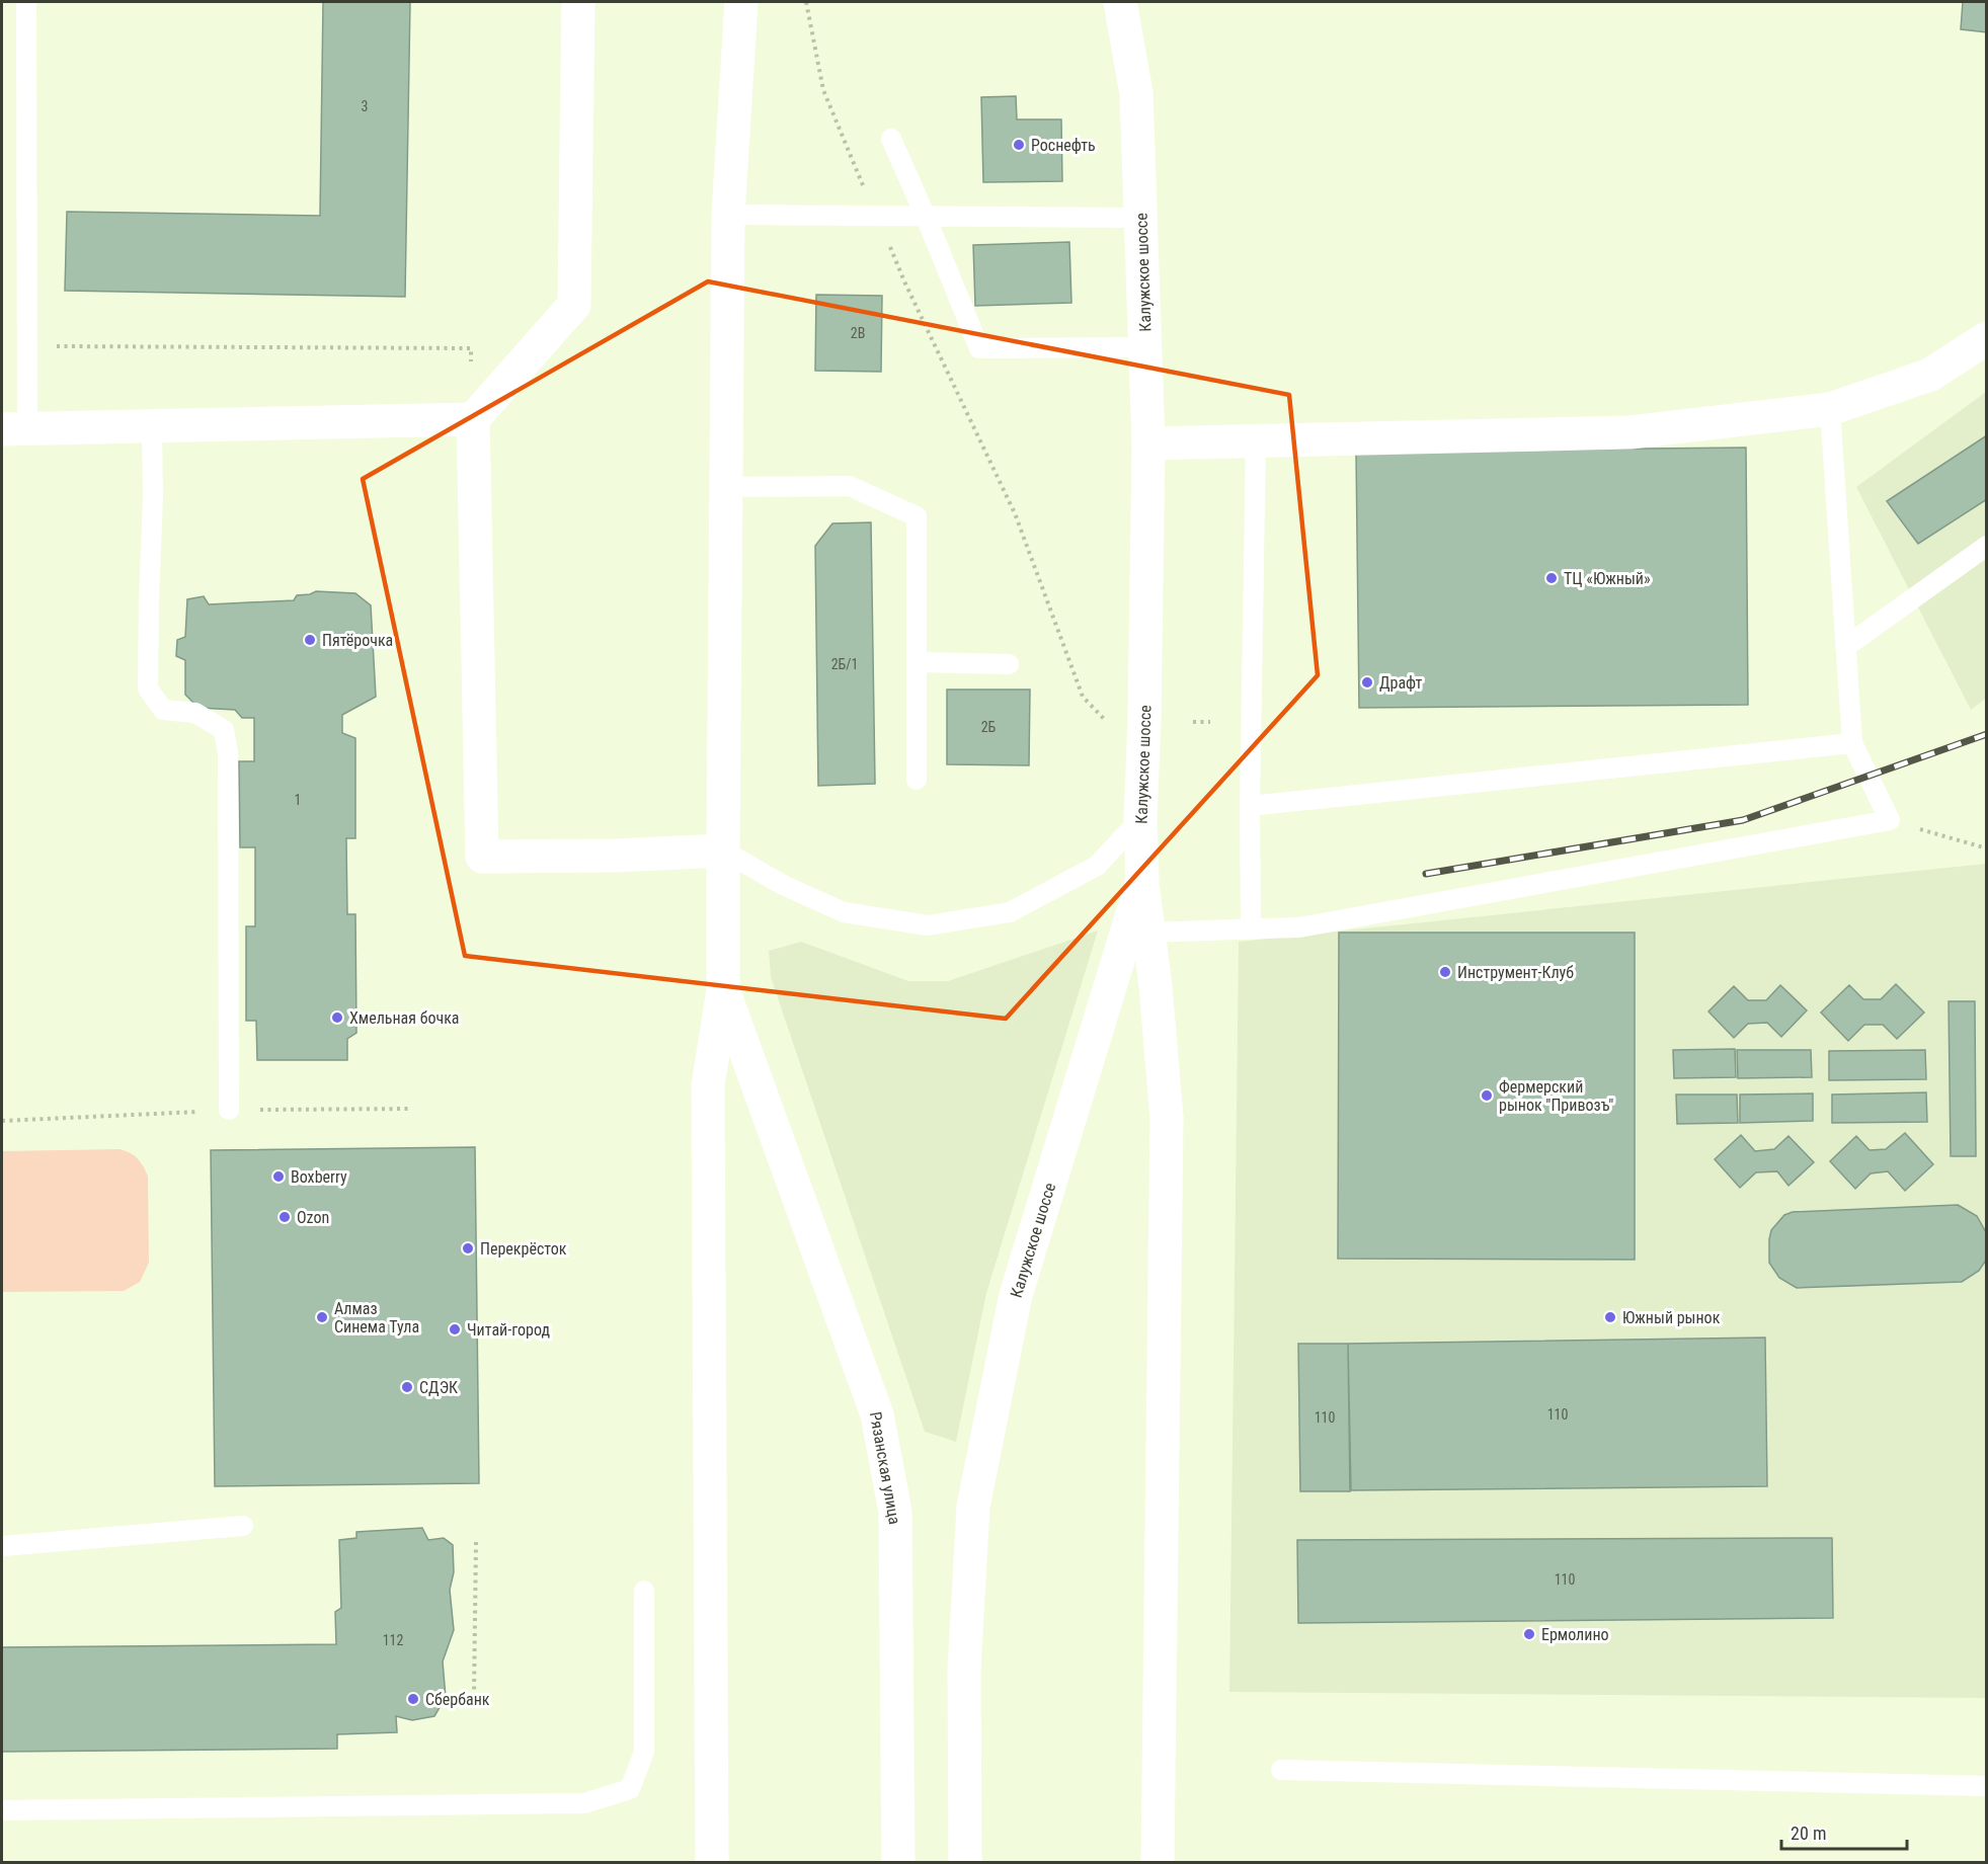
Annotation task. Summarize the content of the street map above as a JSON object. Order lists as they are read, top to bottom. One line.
{"streets":{"main road":["Калужское шоссе","Рязанская улица"]},"places":["Роснефть","ТЦ «Южный»","Пятёрочка","Драфт","Инструмент-Клуб","Хмельная бочка","Фермерский рынок \"Привозъ\"","Boxberry","Ozon","Перекрёсток","Алмаз Синема Тула","Южный рынок","Читай-город","СДЭК","Ермолино","Сбербанк"],"house_numbers":["3","2В","2Б/1","2Б","1","110","110","110","112"],"scale_bar":"20 m"}
